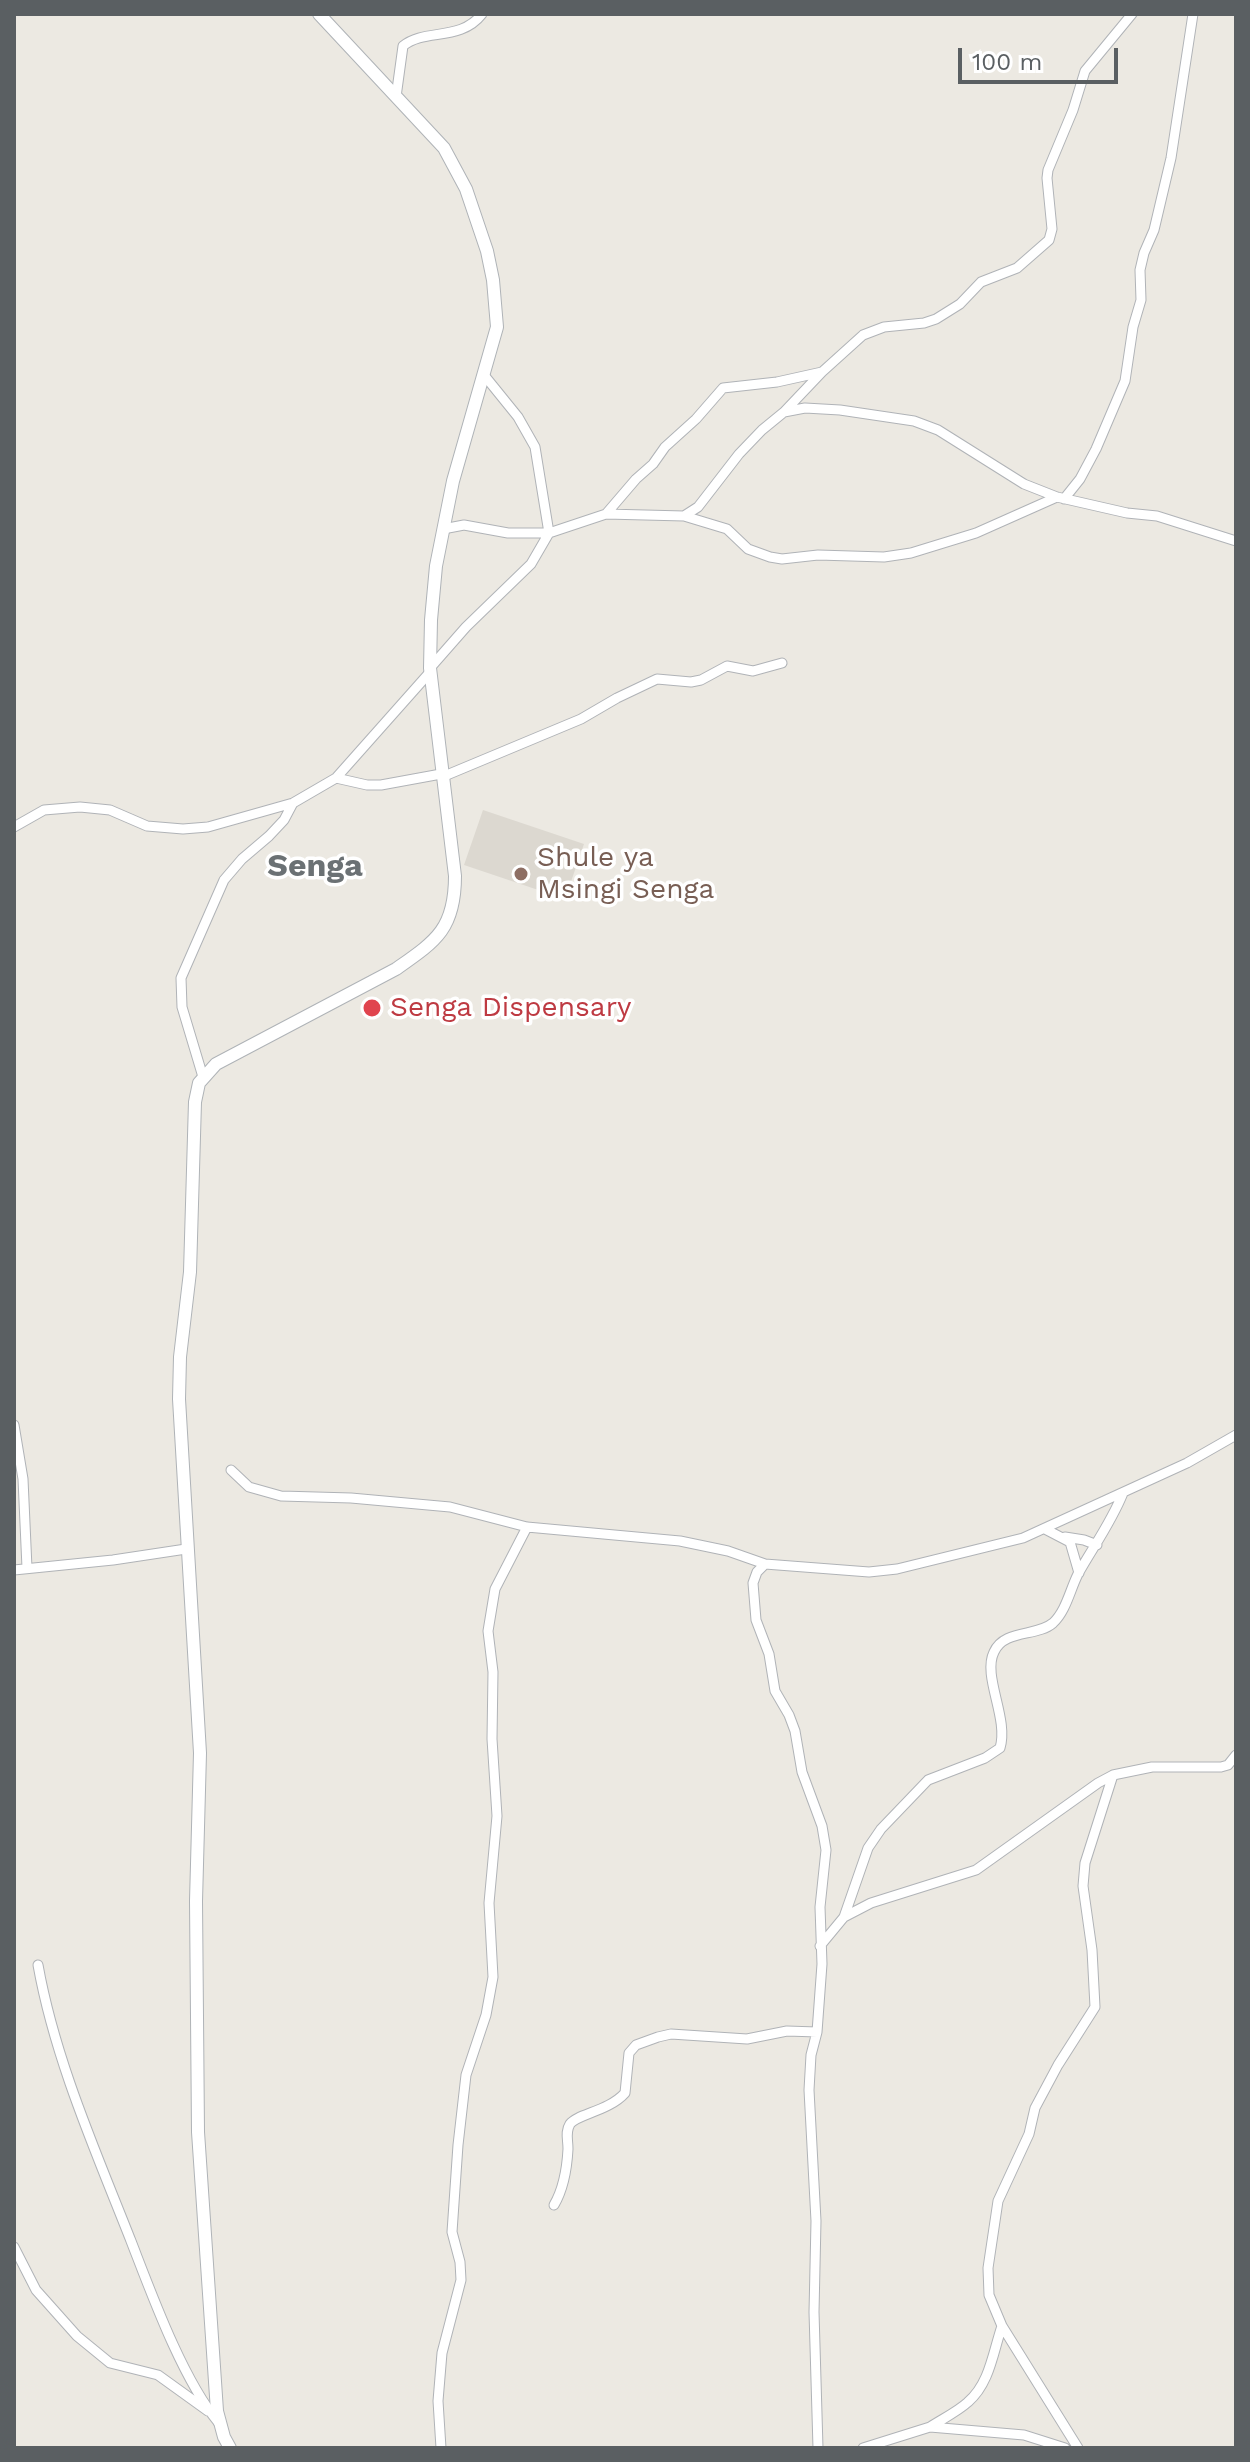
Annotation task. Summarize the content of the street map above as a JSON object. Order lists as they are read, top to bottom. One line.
{"districts":["Senga"],"places":["Shule ya Msingi Senga","Senga Dispensary"],"scale_bar":"100 m"}
